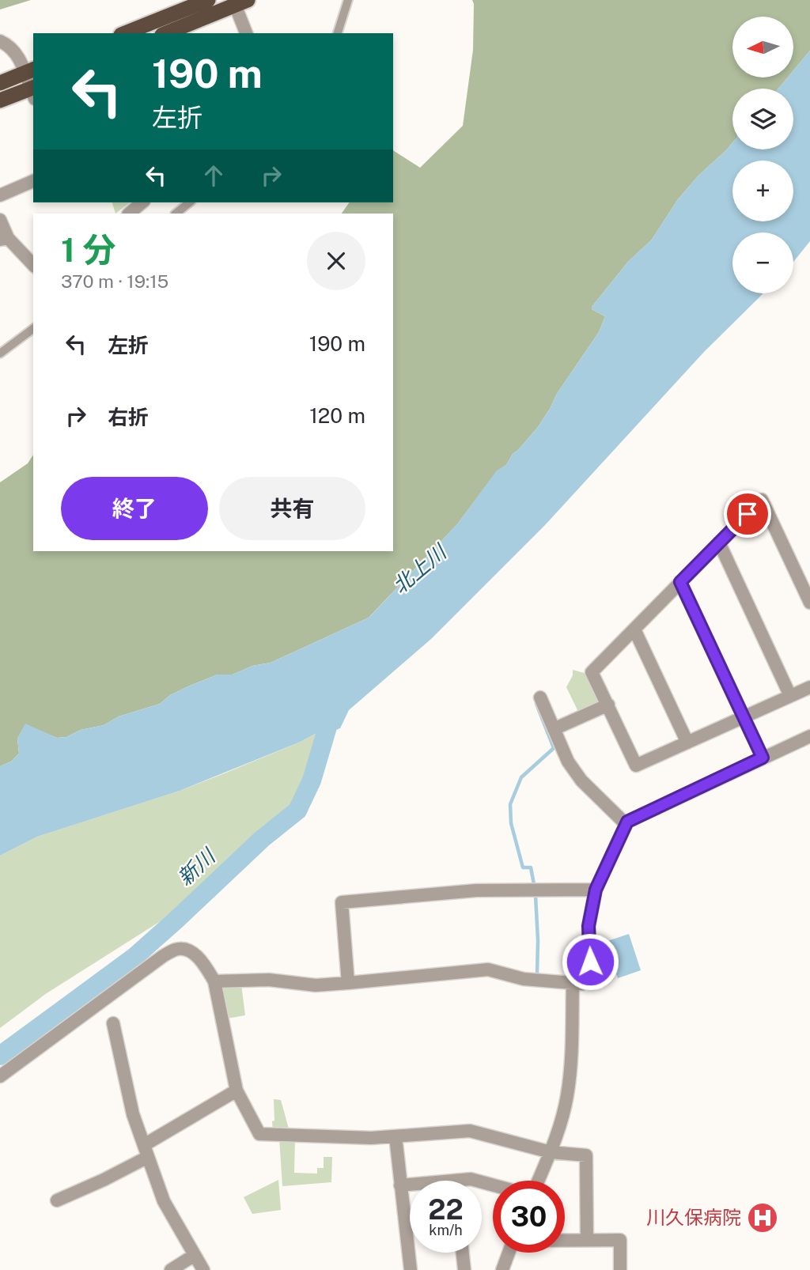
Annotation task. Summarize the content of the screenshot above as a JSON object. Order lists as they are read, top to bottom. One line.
{"water":["北上川","新川"],"places":{"hospital":["川久保病院"]},"north":"left","page":{"map_buttons":["+","−"],"turn":["190 m","左折"],"heading":["1 分","370 m · 19:15"],"list":[{"name":"左折","value":"190 m"},{"name":"右折","value":"120 m"}],"buttons":["終了","共有"],"speed":"22 km/h","limit":"30"}}
